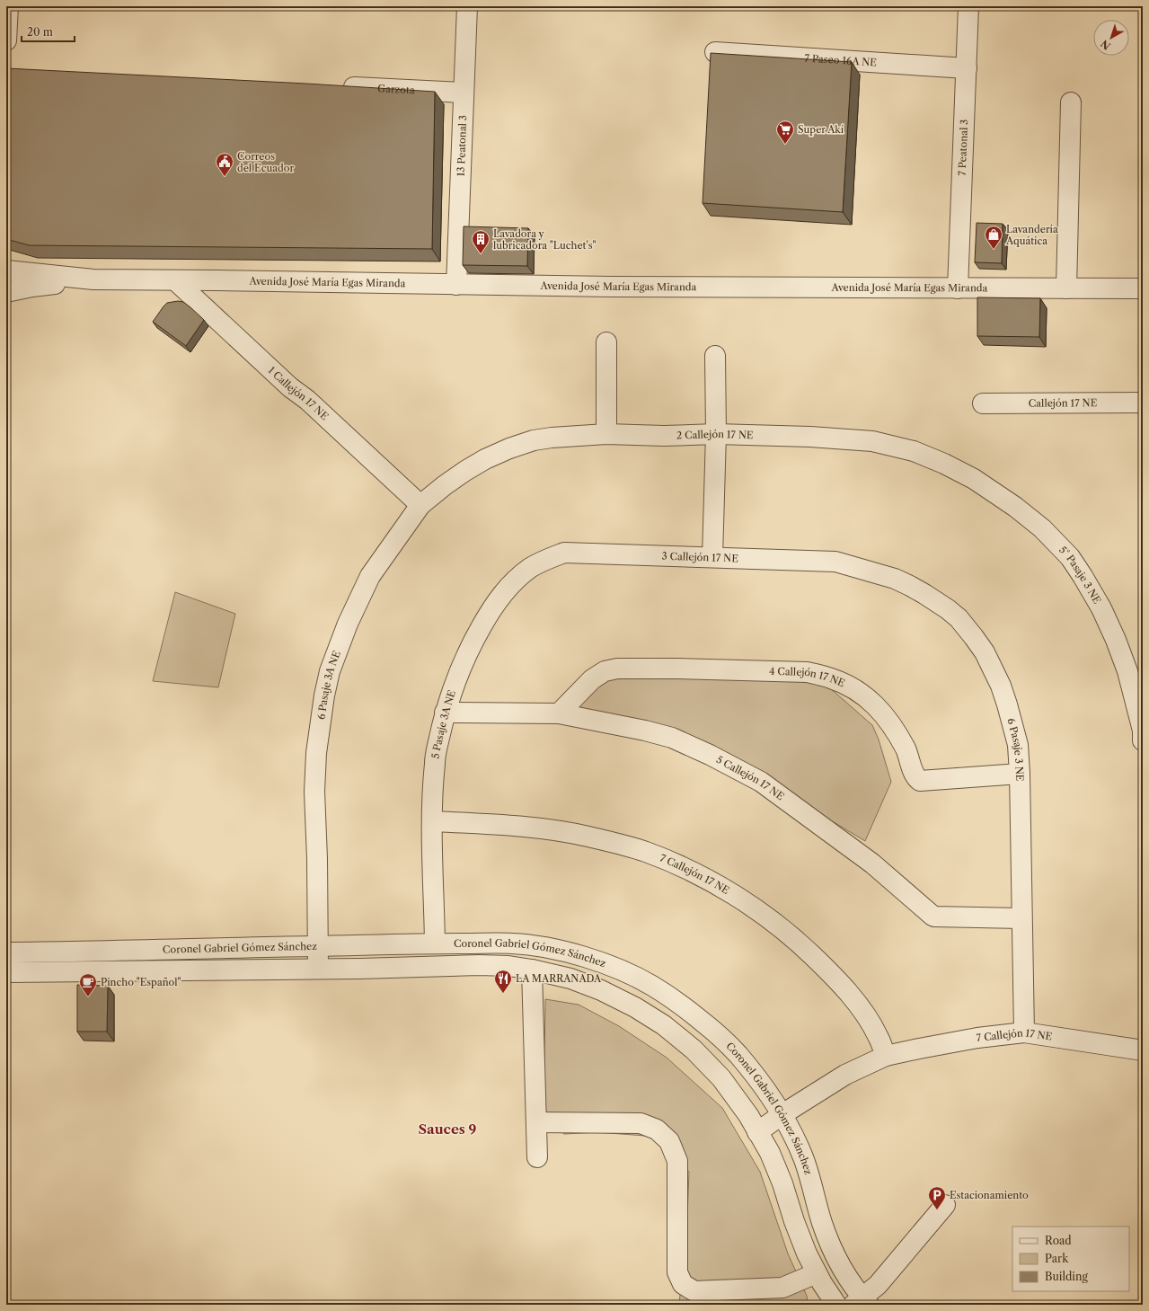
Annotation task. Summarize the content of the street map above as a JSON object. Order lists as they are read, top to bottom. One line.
{"streets":{"street":["7 Paseo 16A NE","Garzota","13 Peatonal 3","7 Peatonal 3","Avenida José María Egas Miranda","1 Callejón 17 NE","Callejón 17 NE","2 Callejón 17 NE","3 Callejón 17 NE","5° Pasaje 3 NE","4 Callejón 17 NE","6 Pasaje 3A NE","5 Pasaje 3A NE","6 Pasaje 3 NE","5 Callejón 17 NE","7 Callejón 17 NE","Coronel Gabriel Gómez Sánchez"]},"crossings":[["7 Paseo 16A NE","7 Peatonal 3"],["Garzota","13 Peatonal 3"],["13 Peatonal 3","Avenida José María Egas Miranda"],["7 Peatonal 3","Avenida José María Egas Miranda"],["Avenida José María Egas Miranda","1 Callejón 17 NE"],["1 Callejón 17 NE","6 Pasaje 3A NE"],["2 Callejón 17 NE","5° Pasaje 3 NE"],["2 Callejón 17 NE","6 Pasaje 3A NE"],["3 Callejón 17 NE","5 Pasaje 3A NE"],["3 Callejón 17 NE","6 Pasaje 3 NE"],["4 Callejón 17 NE","6 Pasaje 3 NE"],["4 Callejón 17 NE","5 Callejón 17 NE"],["6 Pasaje 3A NE","Coronel Gabriel Gómez Sánchez"],["5 Pasaje 3A NE","5 Callejón 17 NE"],["5 Pasaje 3A NE","7 Callejón 17 NE"],["5 Pasaje 3A NE","Coronel Gabriel Gómez Sánchez"],["6 Pasaje 3 NE","5 Callejón 17 NE"],["6 Pasaje 3 NE","7 Callejón 17 NE"],["7 Callejón 17 NE","Coronel Gabriel Gómez Sánchez"]],"districts":["Sauces 9"],"places":{"supermarket":["Super Akí"],"public building":["Correos del Ecuador"],"shop":["Lavandería Aquática"],"building":["Lavadora y lubricadora \"Luchet's\""],"restaurant":["LA MARRANADA"],"cafe":["Pincho \"Español\""],"parking":["Estacionamiento"]},"legend":["Road","Park","Building"],"scale_bar":"20 m","north":"bottom left"}
